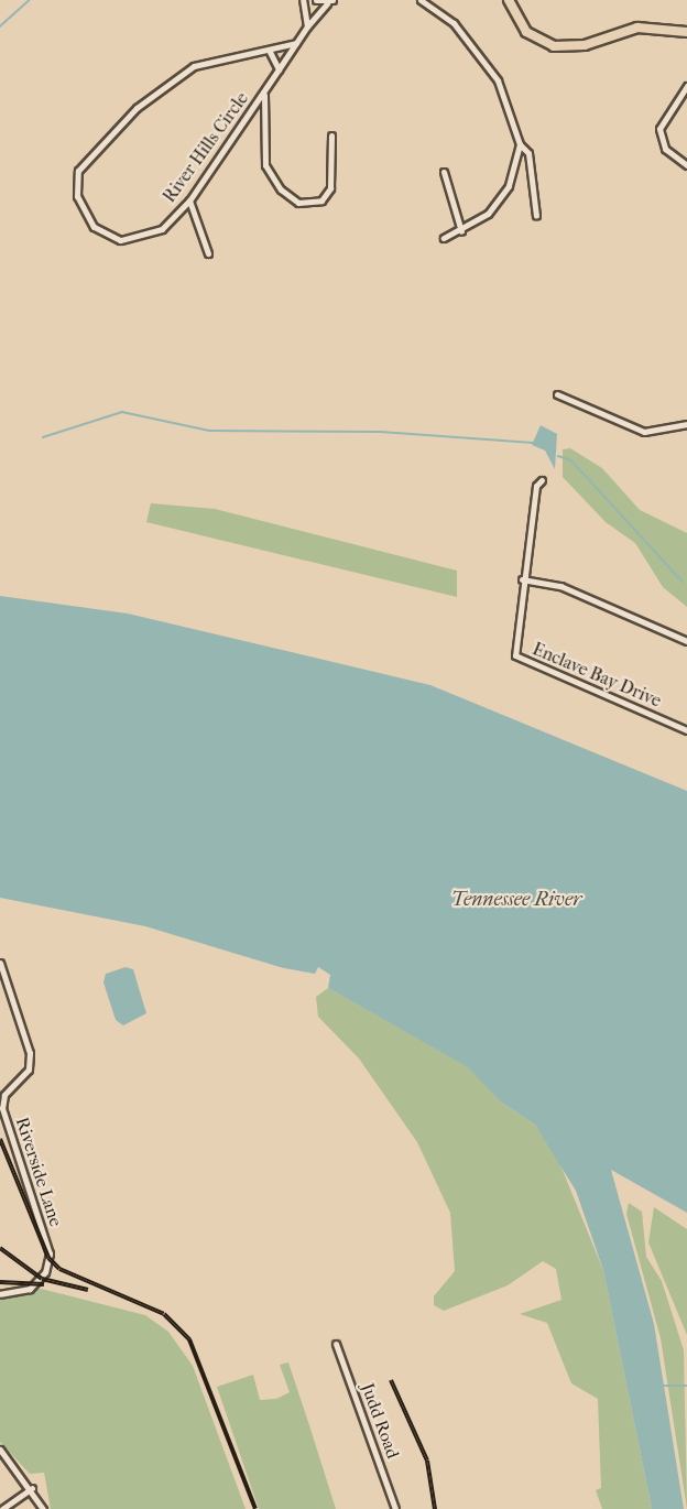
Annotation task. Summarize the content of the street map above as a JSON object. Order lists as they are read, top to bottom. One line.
{"streets":{"street":["River Hills Circle","Enclave Bay Drive","Riverside Lane","Judd Road"]},"water":["Tennessee River"]}
